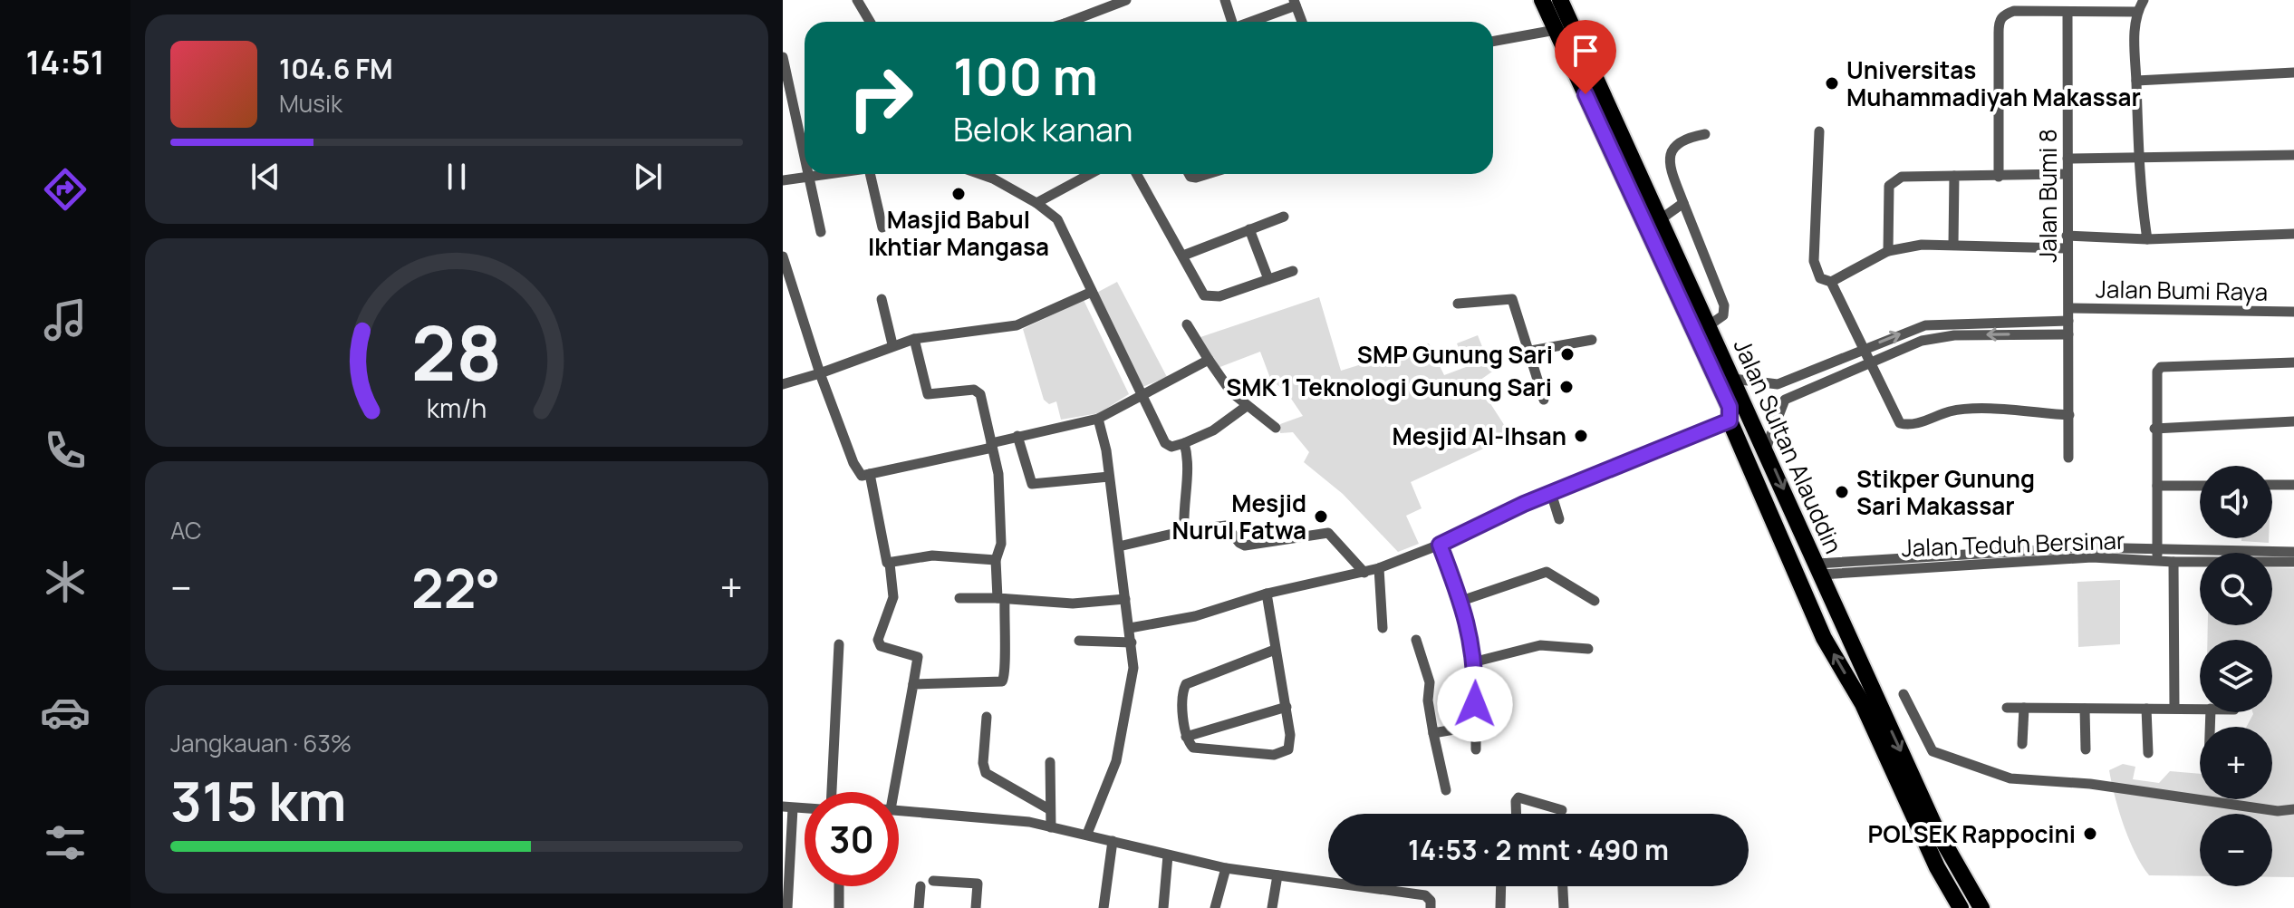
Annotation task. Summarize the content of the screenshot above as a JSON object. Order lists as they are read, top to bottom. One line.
{"streets":{"highway":["Jalan Sultan Alauddin"],"street":["Jalan Bumi 8","Jalan Bumi Raya","Jalan Teduh Bersinar"]},"crossings":[["Jalan Bumi 8","Jalan Bumi Raya"],["Jalan Bumi Raya","Jalan Sultan Alauddin"],["Jalan Sultan Alauddin","Jalan Teduh Bersinar"]],"places":["Universitas Muhammadiyah Makassar","Masjid Babul Ikhtiar Mangasa","SMP Gunung Sari","SMK 1 Teknologi Gunung Sari","Mesjid Al-Ihsan","Stikper Gunung Sari Makassar","Mesjid Nurul Fatwa","POLSEK Rappocini"],"page":{"tabs":"14:51","turn":["100 m","Belok kanan"],"song":["104.6 FM","Musik"],"tile":["AC",["Jangkauan · 63%","315 km"]],"map_buttons":["+","−"],"heat":["−","22°","+"],"limit":"30","trip":"14:53 · 2 mnt · 490 m","gauge":["28","km/h"]}}
